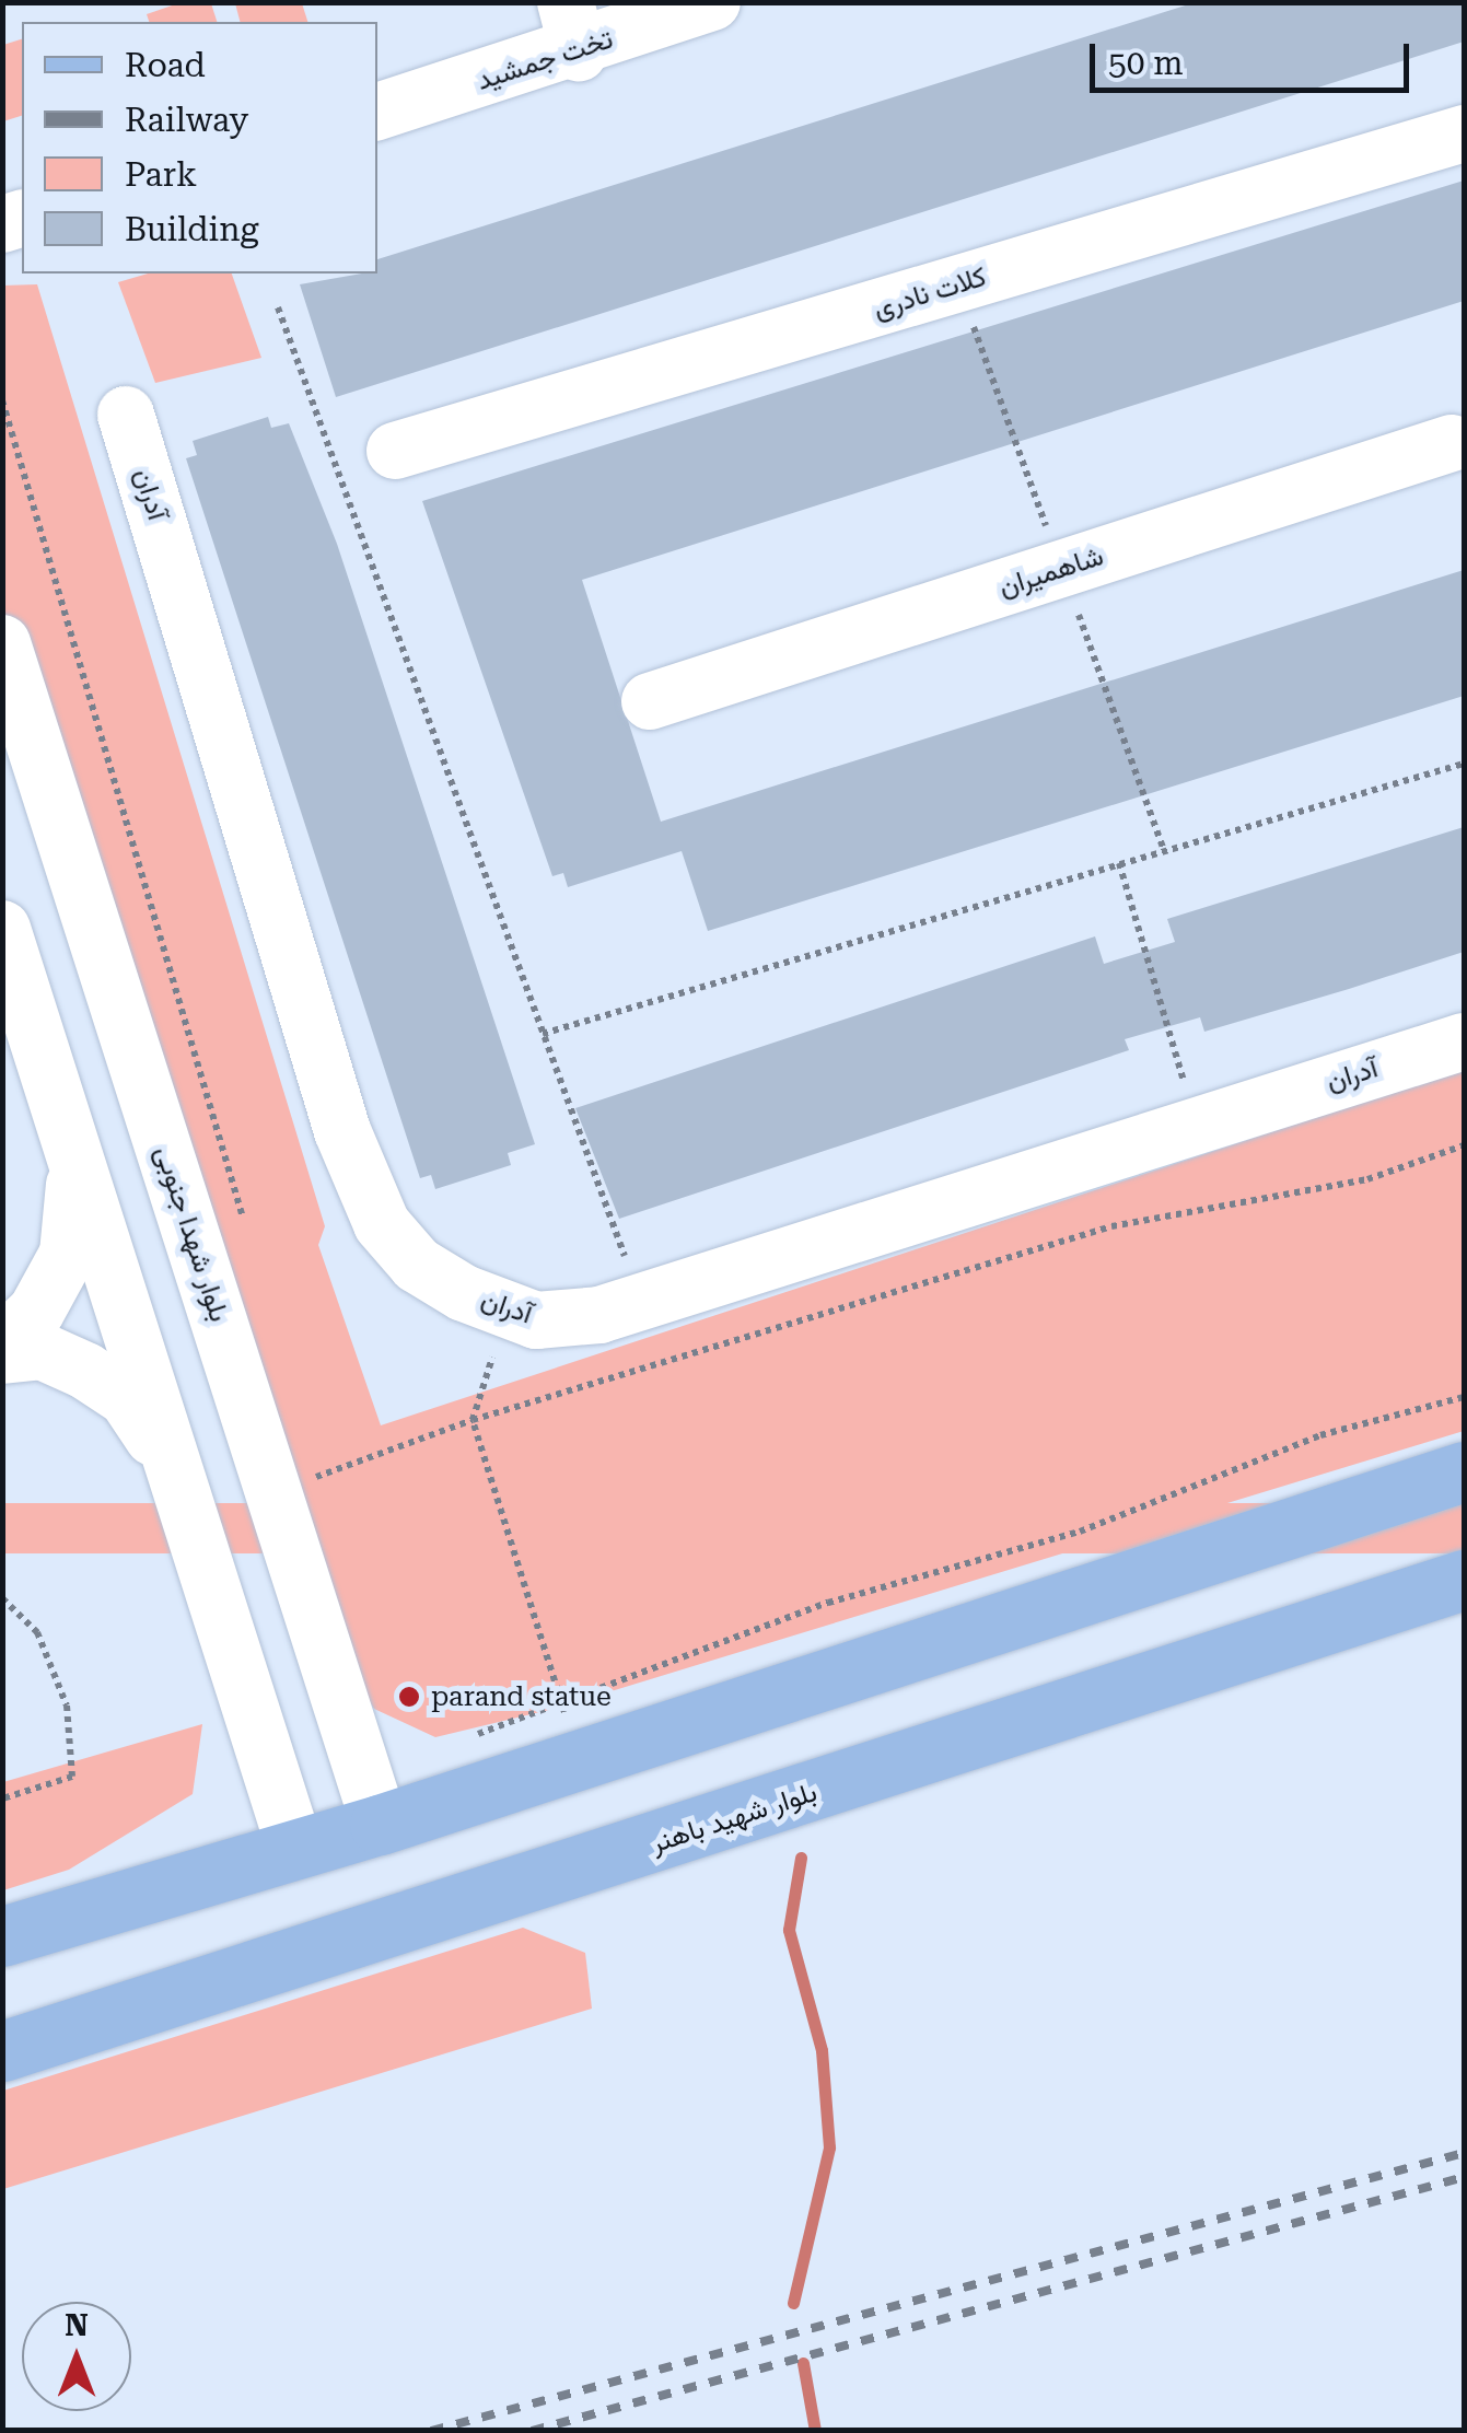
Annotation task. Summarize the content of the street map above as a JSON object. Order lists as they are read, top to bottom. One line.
{"streets":{"main road":["بلوار شهید باهنر"],"street":["تخت جمشید","کلات نادری","آدران","شاهمیران","بلوار شهدا جنوبی"]},"places":["parand statue"],"legend":["Road","Railway","Park","Building"],"scale_bar":"50 m","north":"top"}
